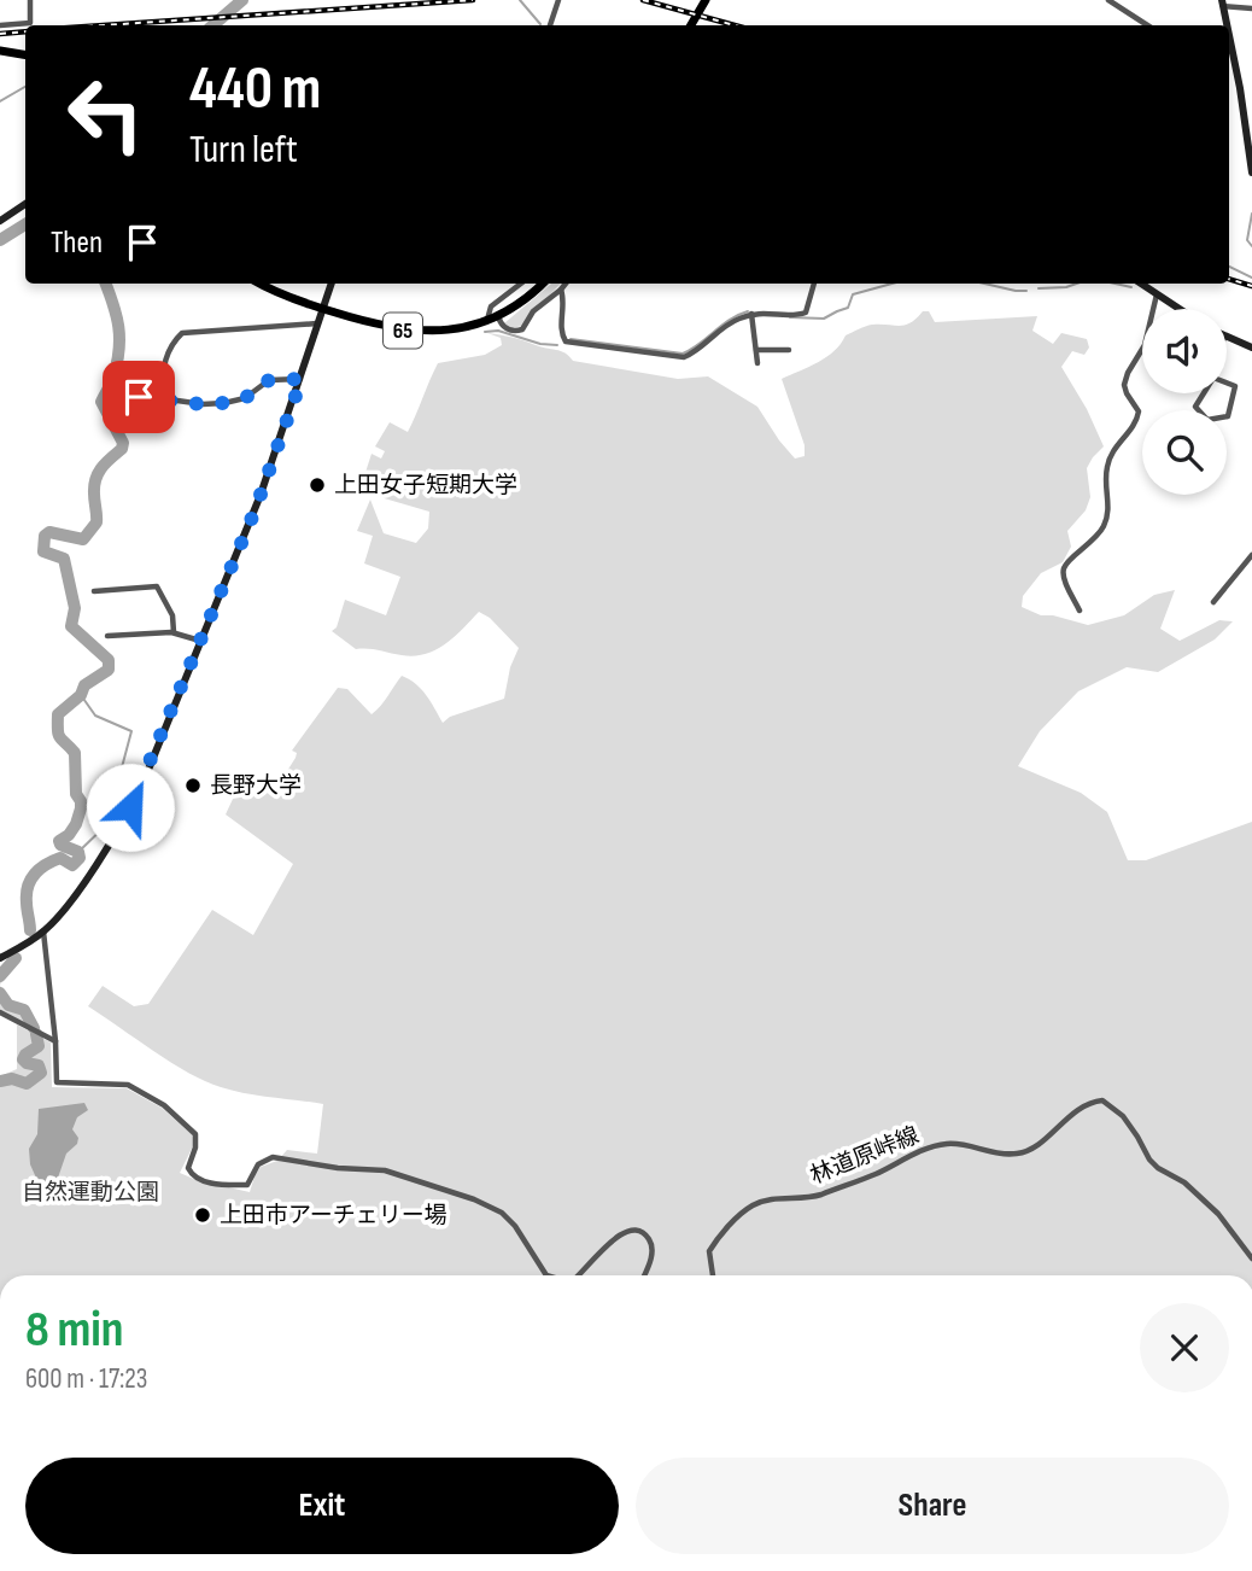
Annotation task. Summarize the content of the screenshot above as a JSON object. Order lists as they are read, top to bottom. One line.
{"streets":{"main road":["65"],"street":["林道原峠線"]},"parks":["自然運動公園"],"places":["上田女子短期大学","長野大学","上田市アーチェリー場"],"page":{"turn":["440 m","Turn left"],"then":"Then","heading":["8 min","600 m · 17:23"],"buttons":["Exit","Share"]}}
